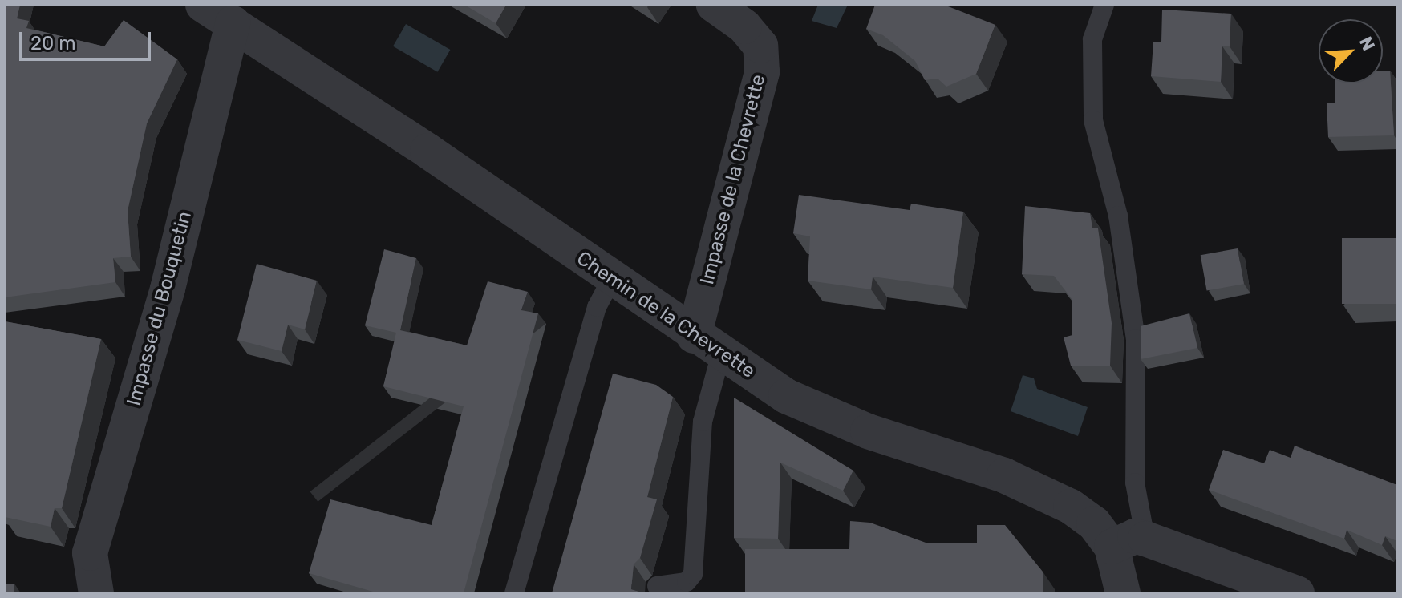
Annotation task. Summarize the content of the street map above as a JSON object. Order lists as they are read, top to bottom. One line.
{"streets":{"street":["Impasse de la Chevrette","Impasse du Bouquetin","Chemin de la Chevrette"]},"crossings":[["Impasse de la Chevrette","Chemin de la Chevrette"],["Impasse du Bouquetin","Chemin de la Chevrette"]],"scale_bar":"20 m","north":"top right"}
